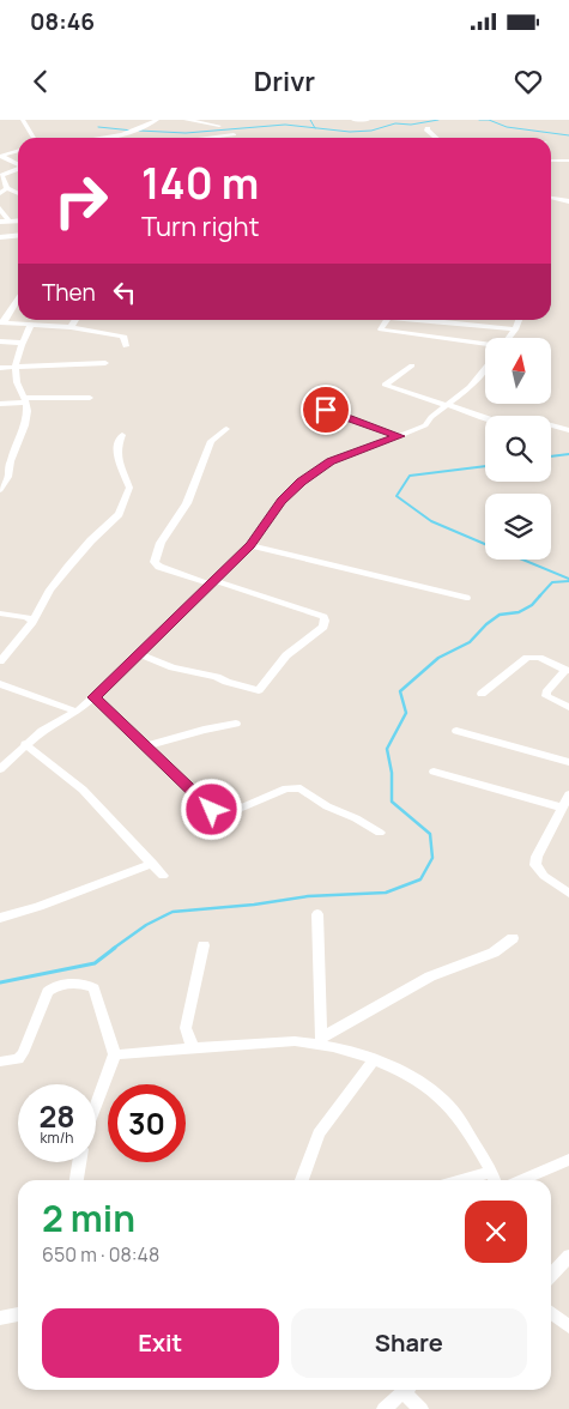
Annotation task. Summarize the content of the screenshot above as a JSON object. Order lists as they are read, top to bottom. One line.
{"north":"top","page":{"status":"08:46","header":"Drivr","turn":["140 m","Turn right"],"then":"Then","speed":"28 km/h","limit":"30","heading":["2 min","650 m · 08:48"],"buttons":["Exit","Share"]}}
